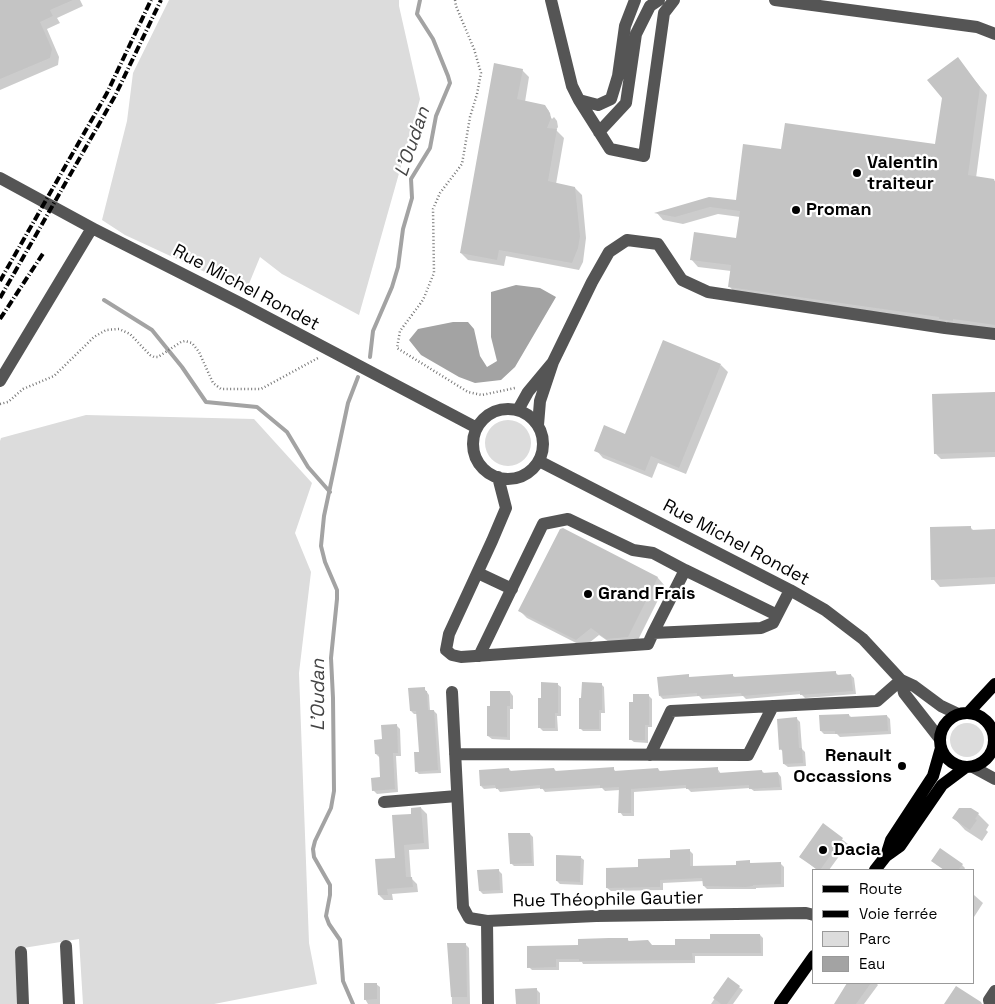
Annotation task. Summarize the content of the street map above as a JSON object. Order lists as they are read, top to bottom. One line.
{"streets":{"street":["Rue Michel Rondet","Rue Théophile Gautier"]},"water":["L'Oudan"],"places":["Valentin traiteur","Proman","Grand Frais","Renault Occassions","Dacia"],"legend":["Route","Voie ferrée","Parc","Eau"]}
